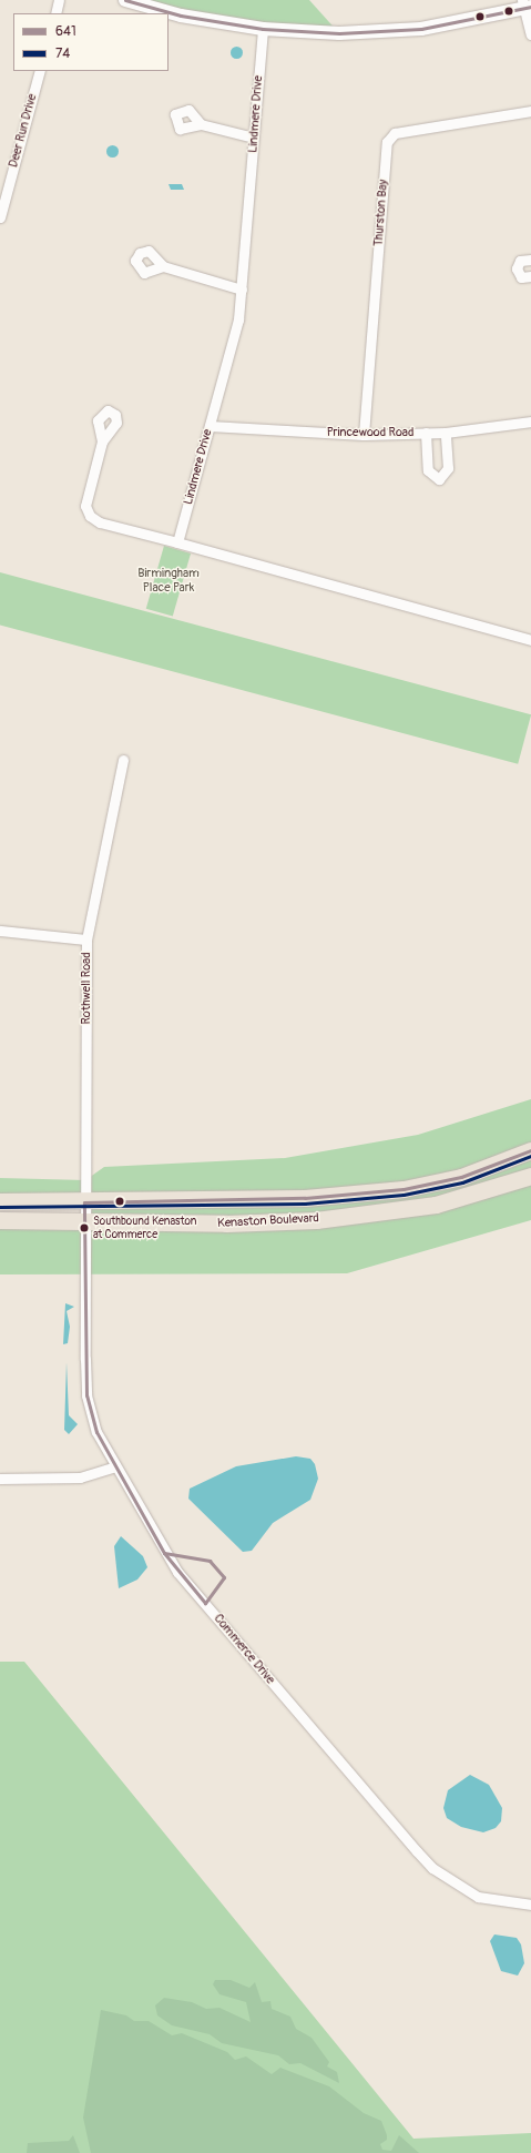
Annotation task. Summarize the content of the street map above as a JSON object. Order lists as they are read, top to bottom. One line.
{"streets":{"main road":["Kenaston Boulevard"],"street":["Lindmere Drive","Deer Run Drive","Thurston Bay","Princewood Road","Rothwell Road","Commerce Drive"]},"crossings":[["Lindmere Drive","Princewood Road"],["Thurston Bay","Princewood Road"],["Rothwell Road","Kenaston Boulevard"],["Rothwell Road","Commerce Drive"],["Kenaston Boulevard","Commerce Drive"]],"parks":["Birmingham Place Park"],"places":["Southbound Kenaston at Commerce"],"lines":["transit line 641","transit line 74"],"legend":["641","74"]}
